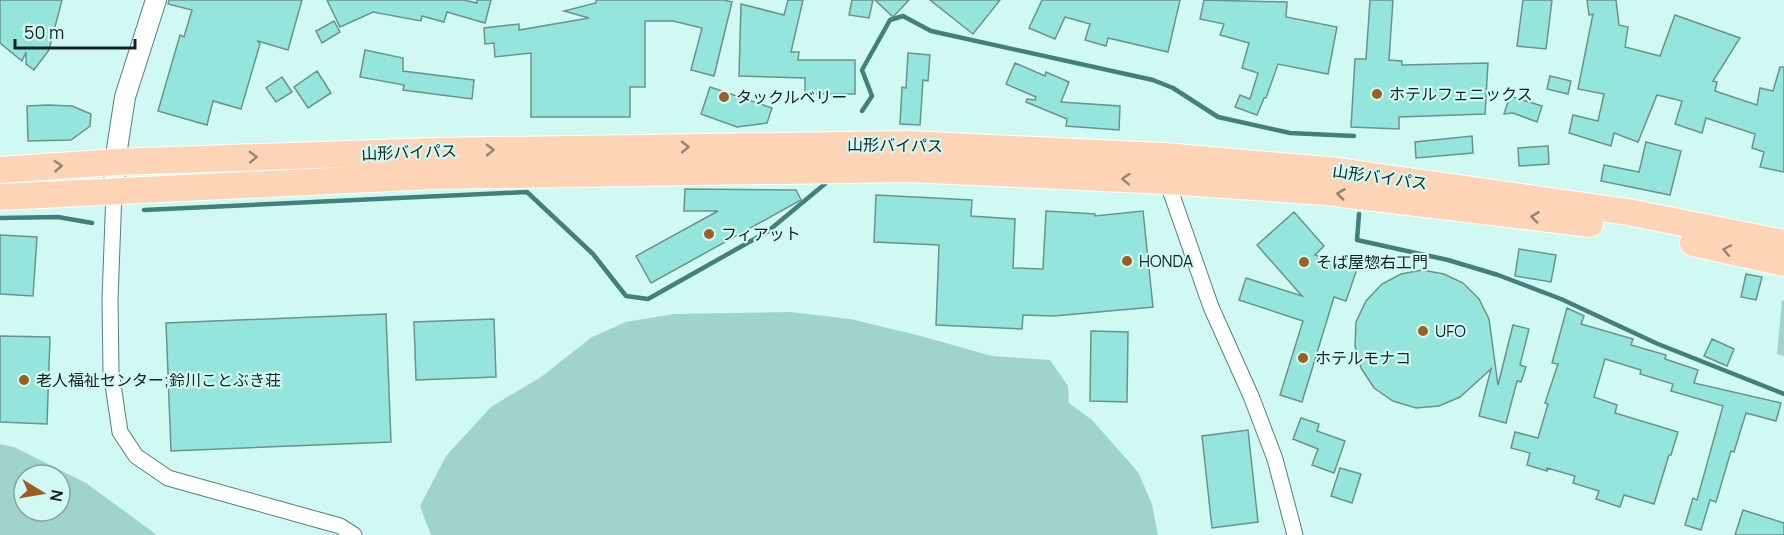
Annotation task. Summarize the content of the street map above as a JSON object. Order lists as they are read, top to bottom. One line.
{"streets":{"highway":["山形バイパス"]},"places":["ホテルフェニックス","タックルベリー","フィアット","HONDA","そば屋惣右工門","UFO","ホテルモナコ","老人福祉センター;鈴川ことぶき荘"],"scale_bar":"50 m","north":"right"}
